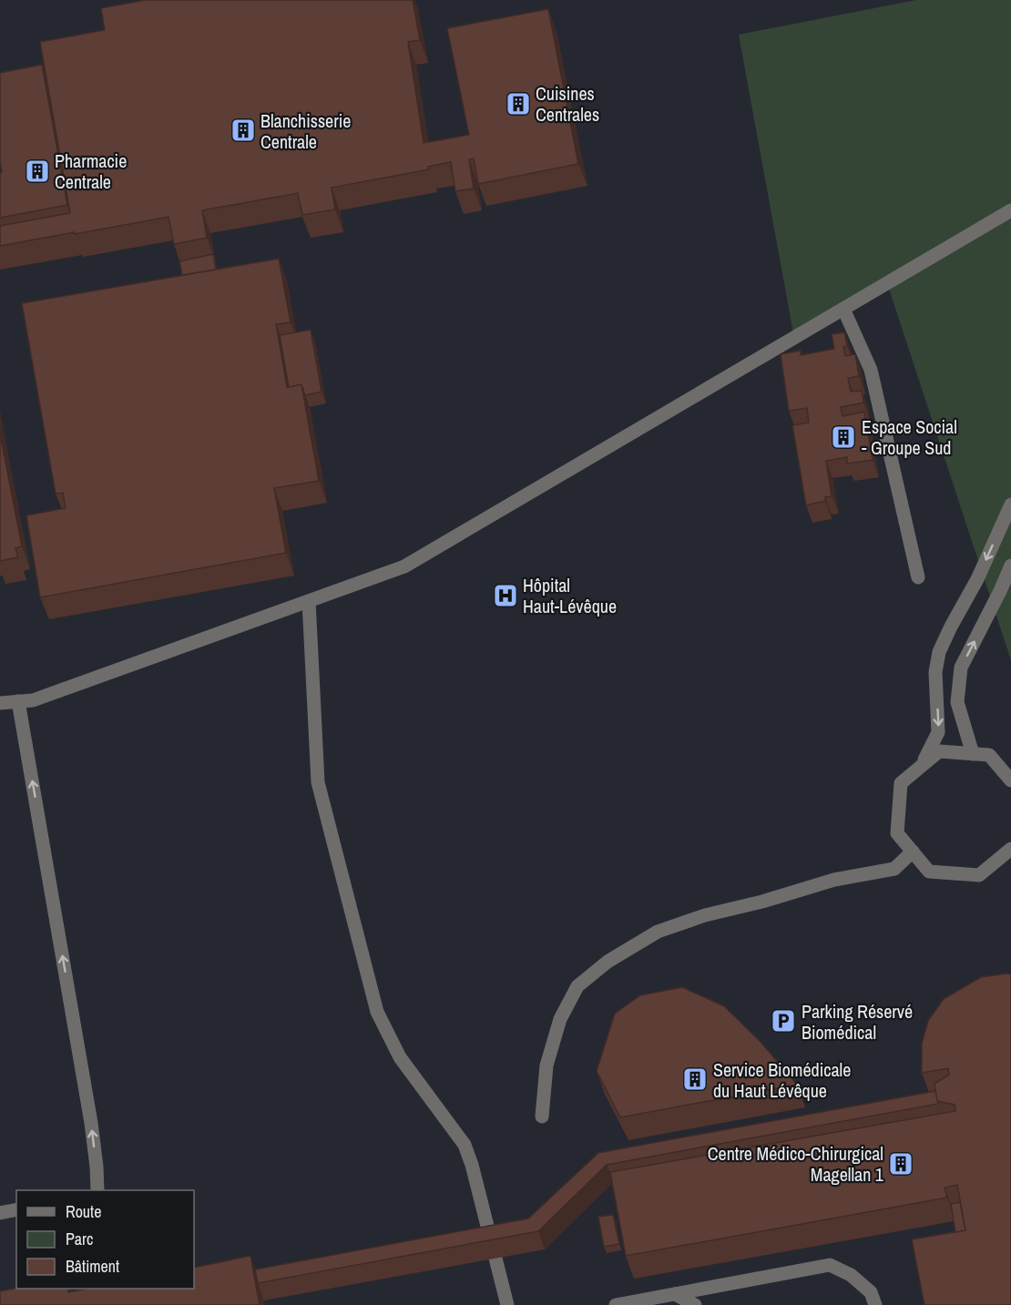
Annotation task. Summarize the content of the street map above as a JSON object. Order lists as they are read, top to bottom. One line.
{"places":{"building":["Cuisines Centrales","Blanchisserie Centrale","Pharmacie Centrale","Espace Social - Groupe Sud","Service Biomédicale du Haut Lévêque","Centre Médico-Chirurgical Magellan 1"],"hospital":["Hôpital Haut-Lévêque"],"parking":["Parking Réservé Biomédical"]},"legend":["Route","Parc","Bâtiment"]}
